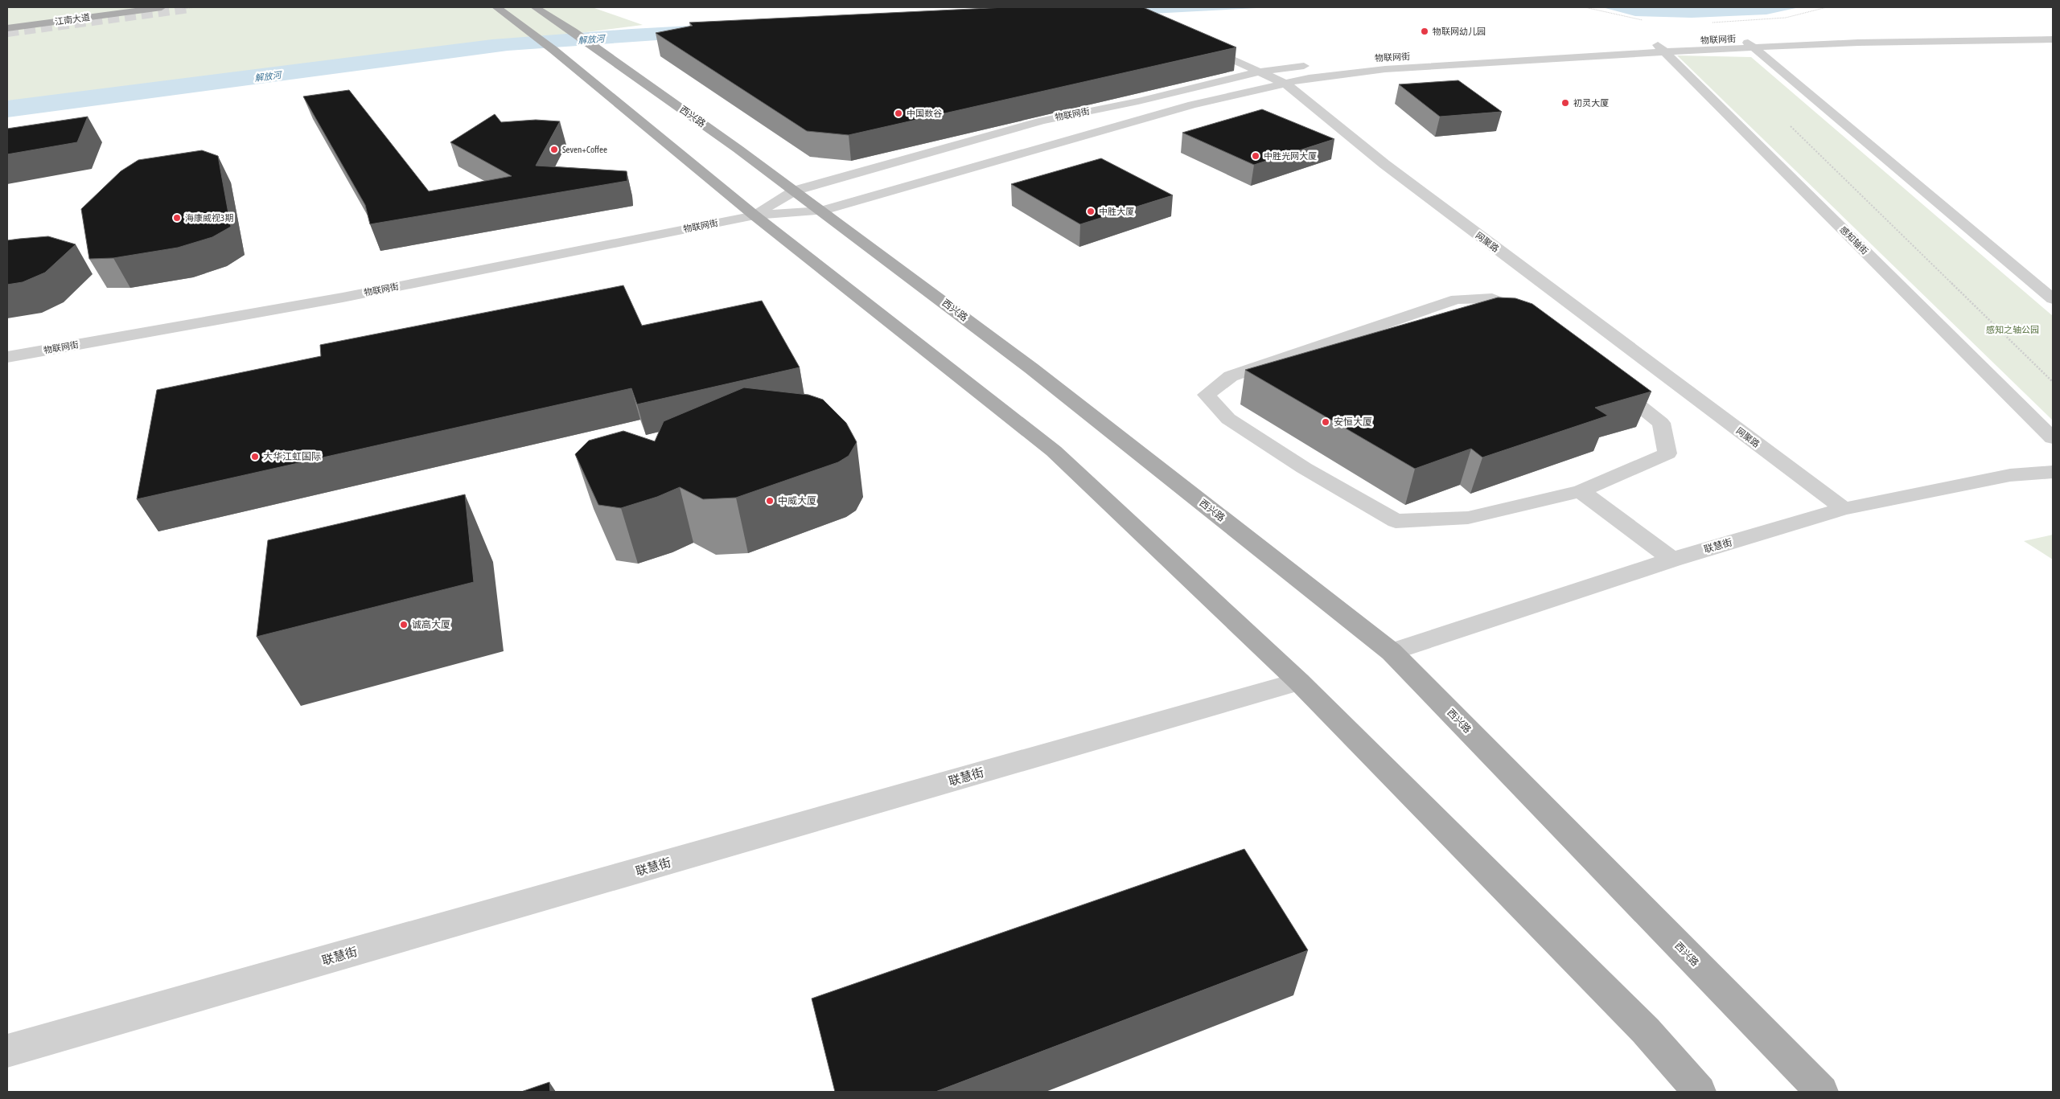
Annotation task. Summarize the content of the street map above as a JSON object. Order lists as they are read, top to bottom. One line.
{"streets":{"main road":["江南大道","西兴路"],"street":["物联网街","感知轴街","网聚路","联慧街"]},"crossings":[["物联网街","西兴路"],["物联网街","感知轴街"],["物联网街","网聚路"],["西兴路","联慧街"],["网聚路","联慧街"]],"water":["解放河"],"parks":["感知之轴公园"],"places":["物联网幼儿园","初灵大厦","中国数谷","Seven+Coffee","中胜光网大厦","中胜大厦","海康威视3期","安恒大厦","大华江虹国际","中威大厦","诚高大厦"]}
